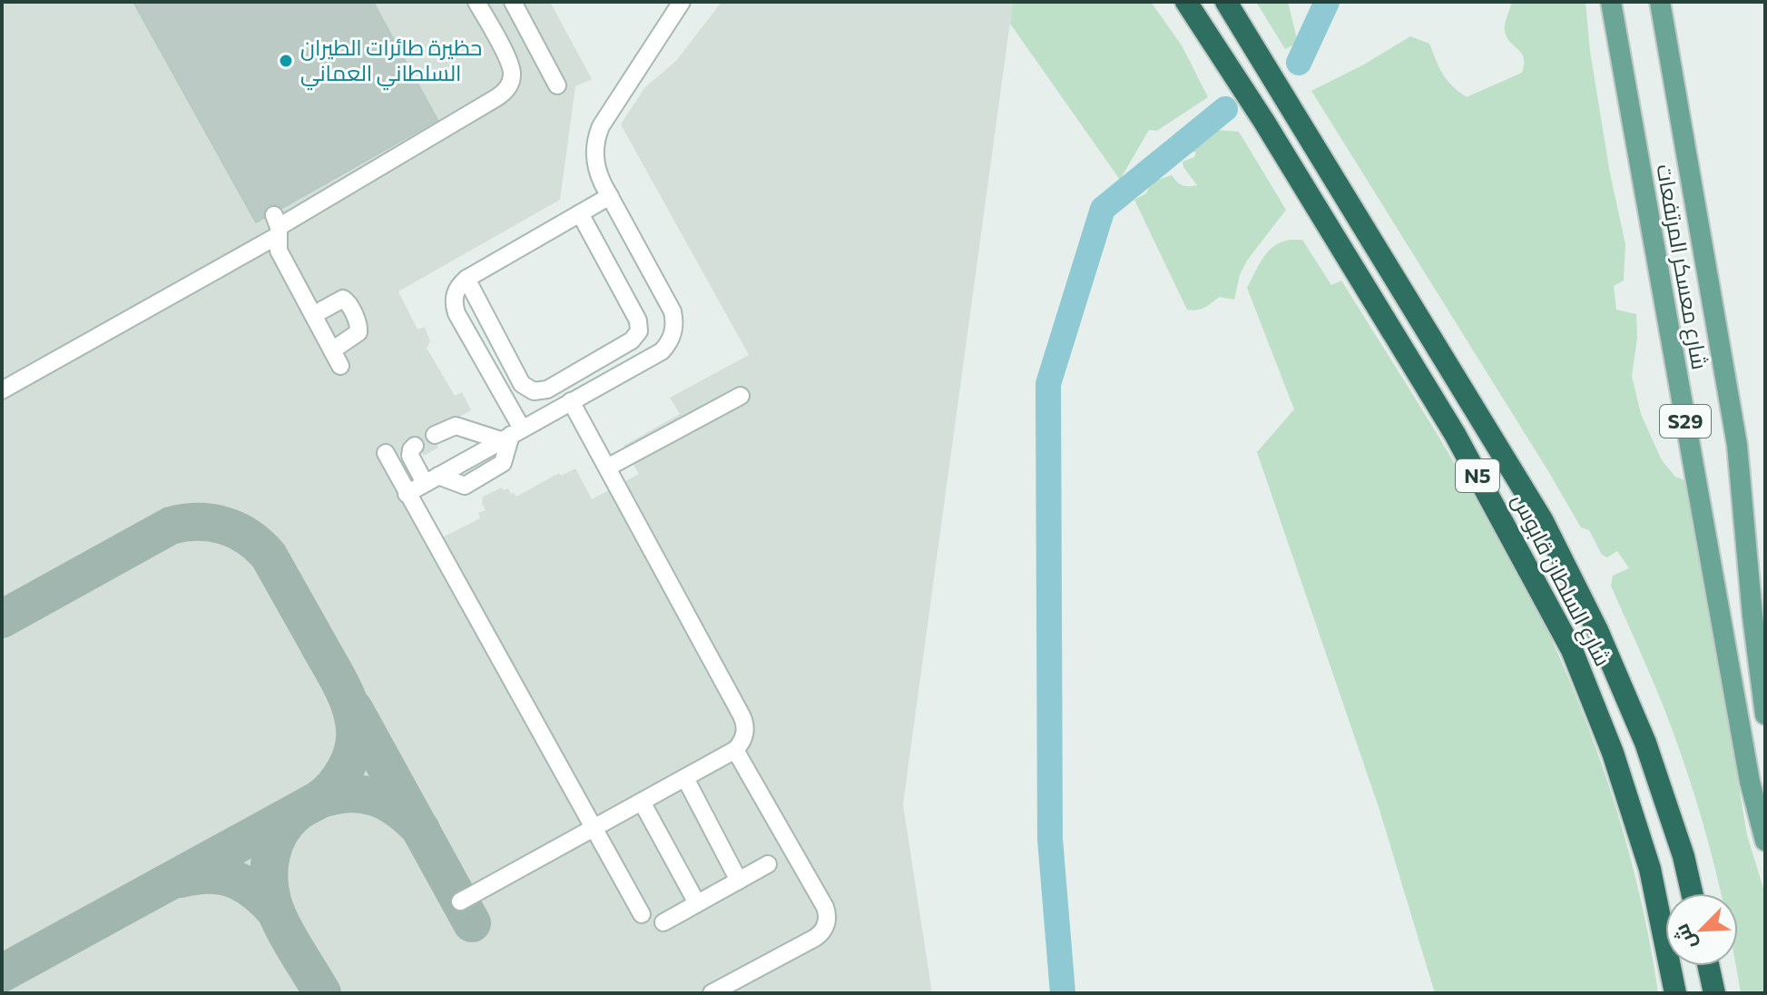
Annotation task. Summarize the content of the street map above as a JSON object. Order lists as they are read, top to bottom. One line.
{"streets":{"highway":["N5","شارع السلطان قابوس"],"main road":["شارع معسكر المرتفعات","S29"]},"places":["حظيرة طائرات الطيران السلطاني العماني"],"north":"bottom left"}
